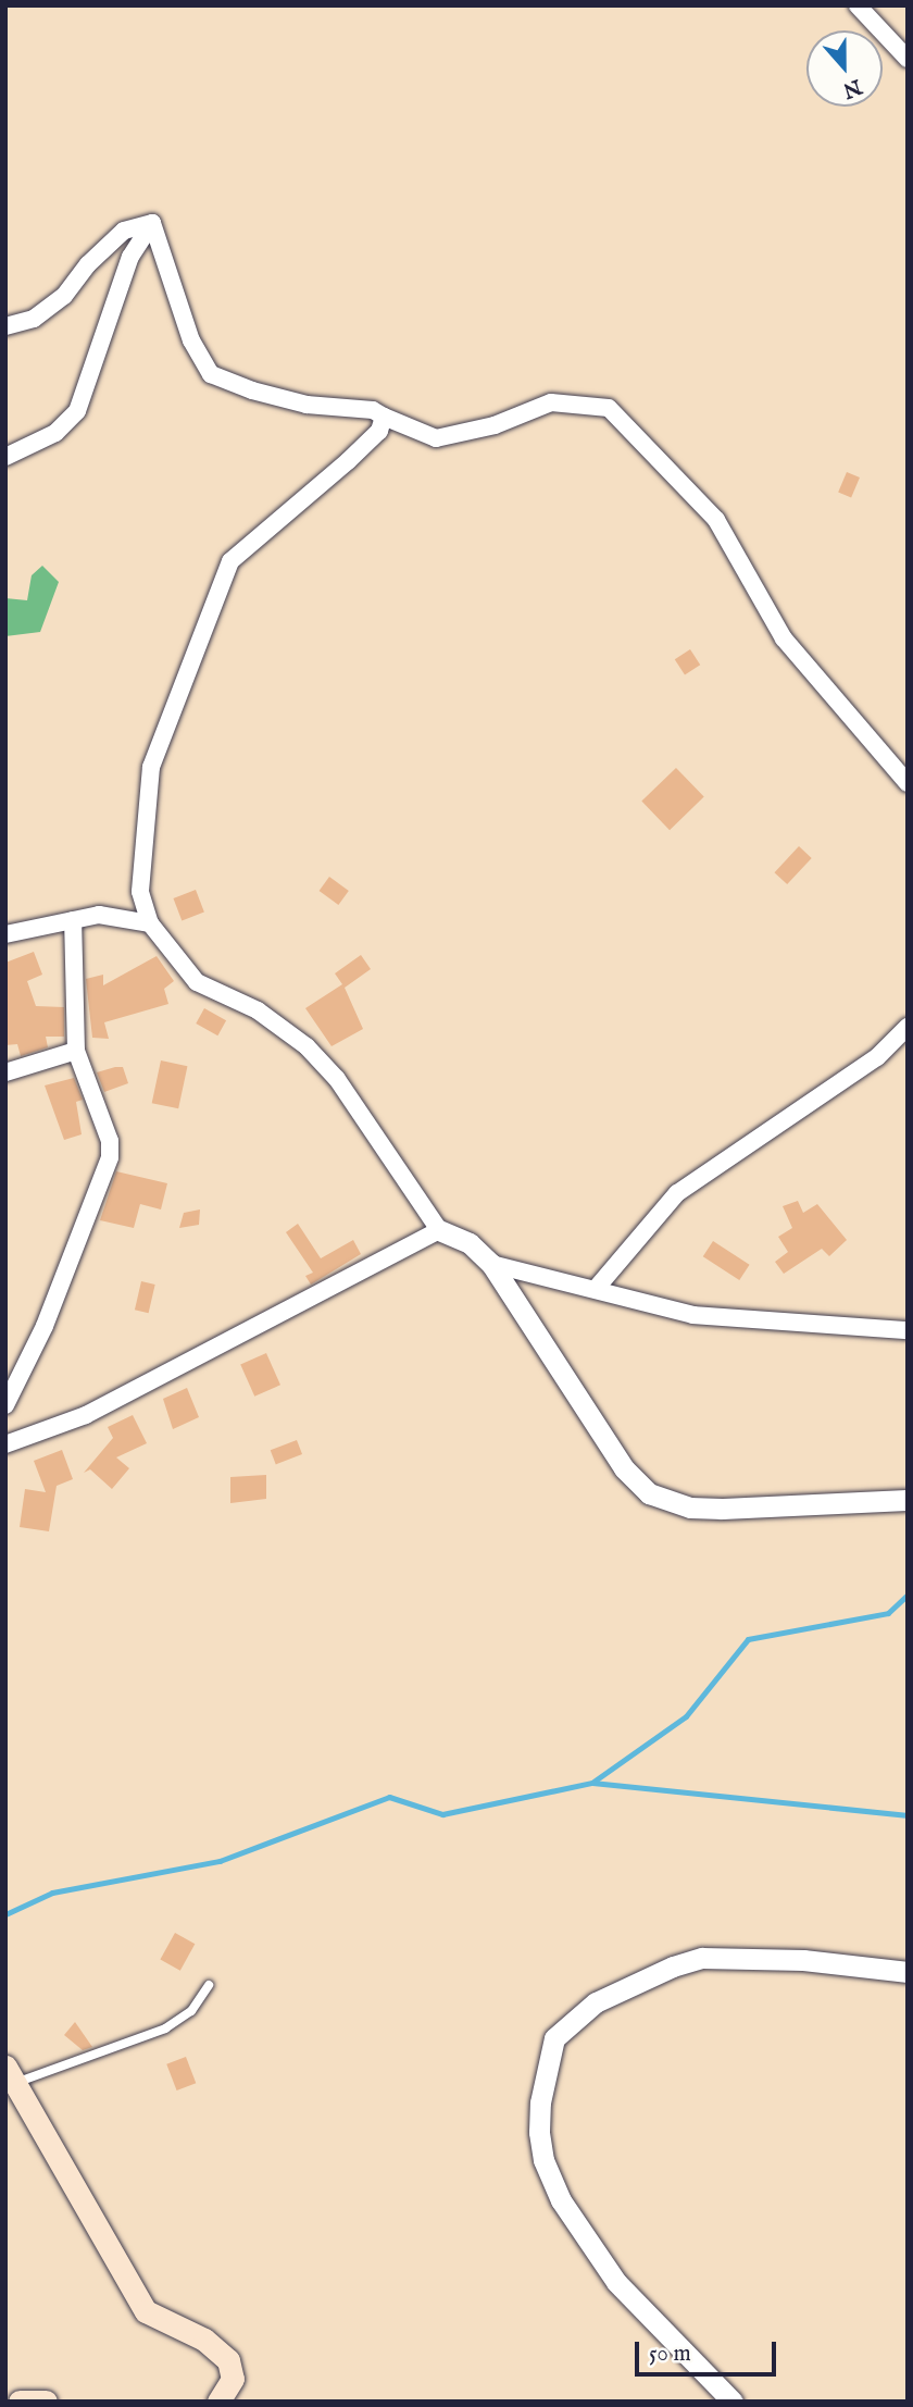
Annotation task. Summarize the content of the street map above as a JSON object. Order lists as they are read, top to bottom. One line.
{"scale_bar":"50 m","north":"bottom"}
